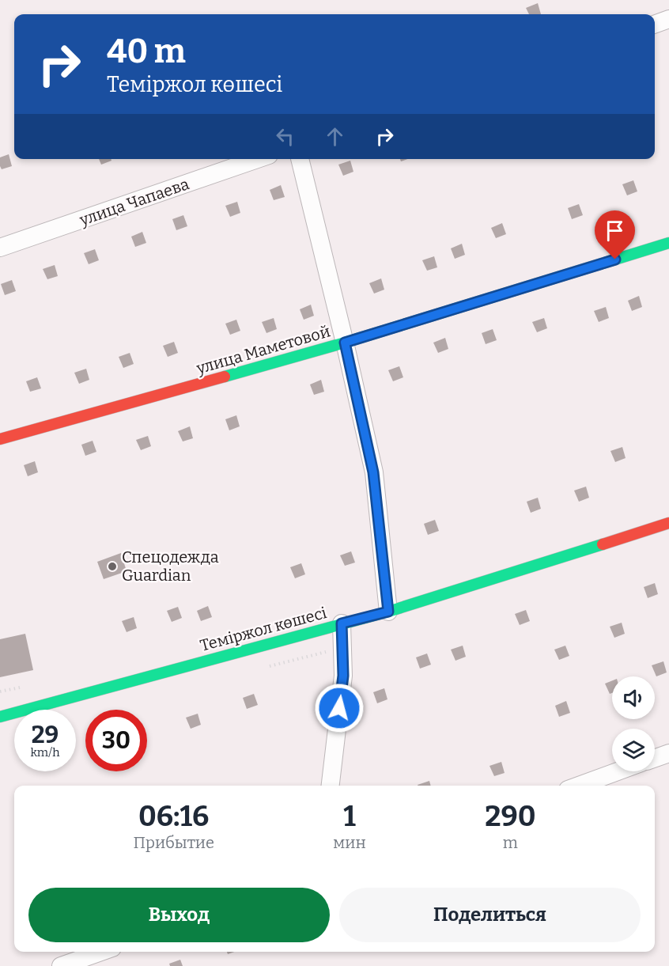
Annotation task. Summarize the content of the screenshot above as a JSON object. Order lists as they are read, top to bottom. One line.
{"streets":{"street":["улица Чапаева","улица Маметовой","Теміржол көшесі"]},"places":["Спецодежда Guardian"],"page":{"turn":["40 m","Теміржол көшесі"],"speed":"29 km/h","limit":"30","eta":["06:16","Прибытие","1","мин","290","m"],"buttons":["Выход","Поделиться"]}}
